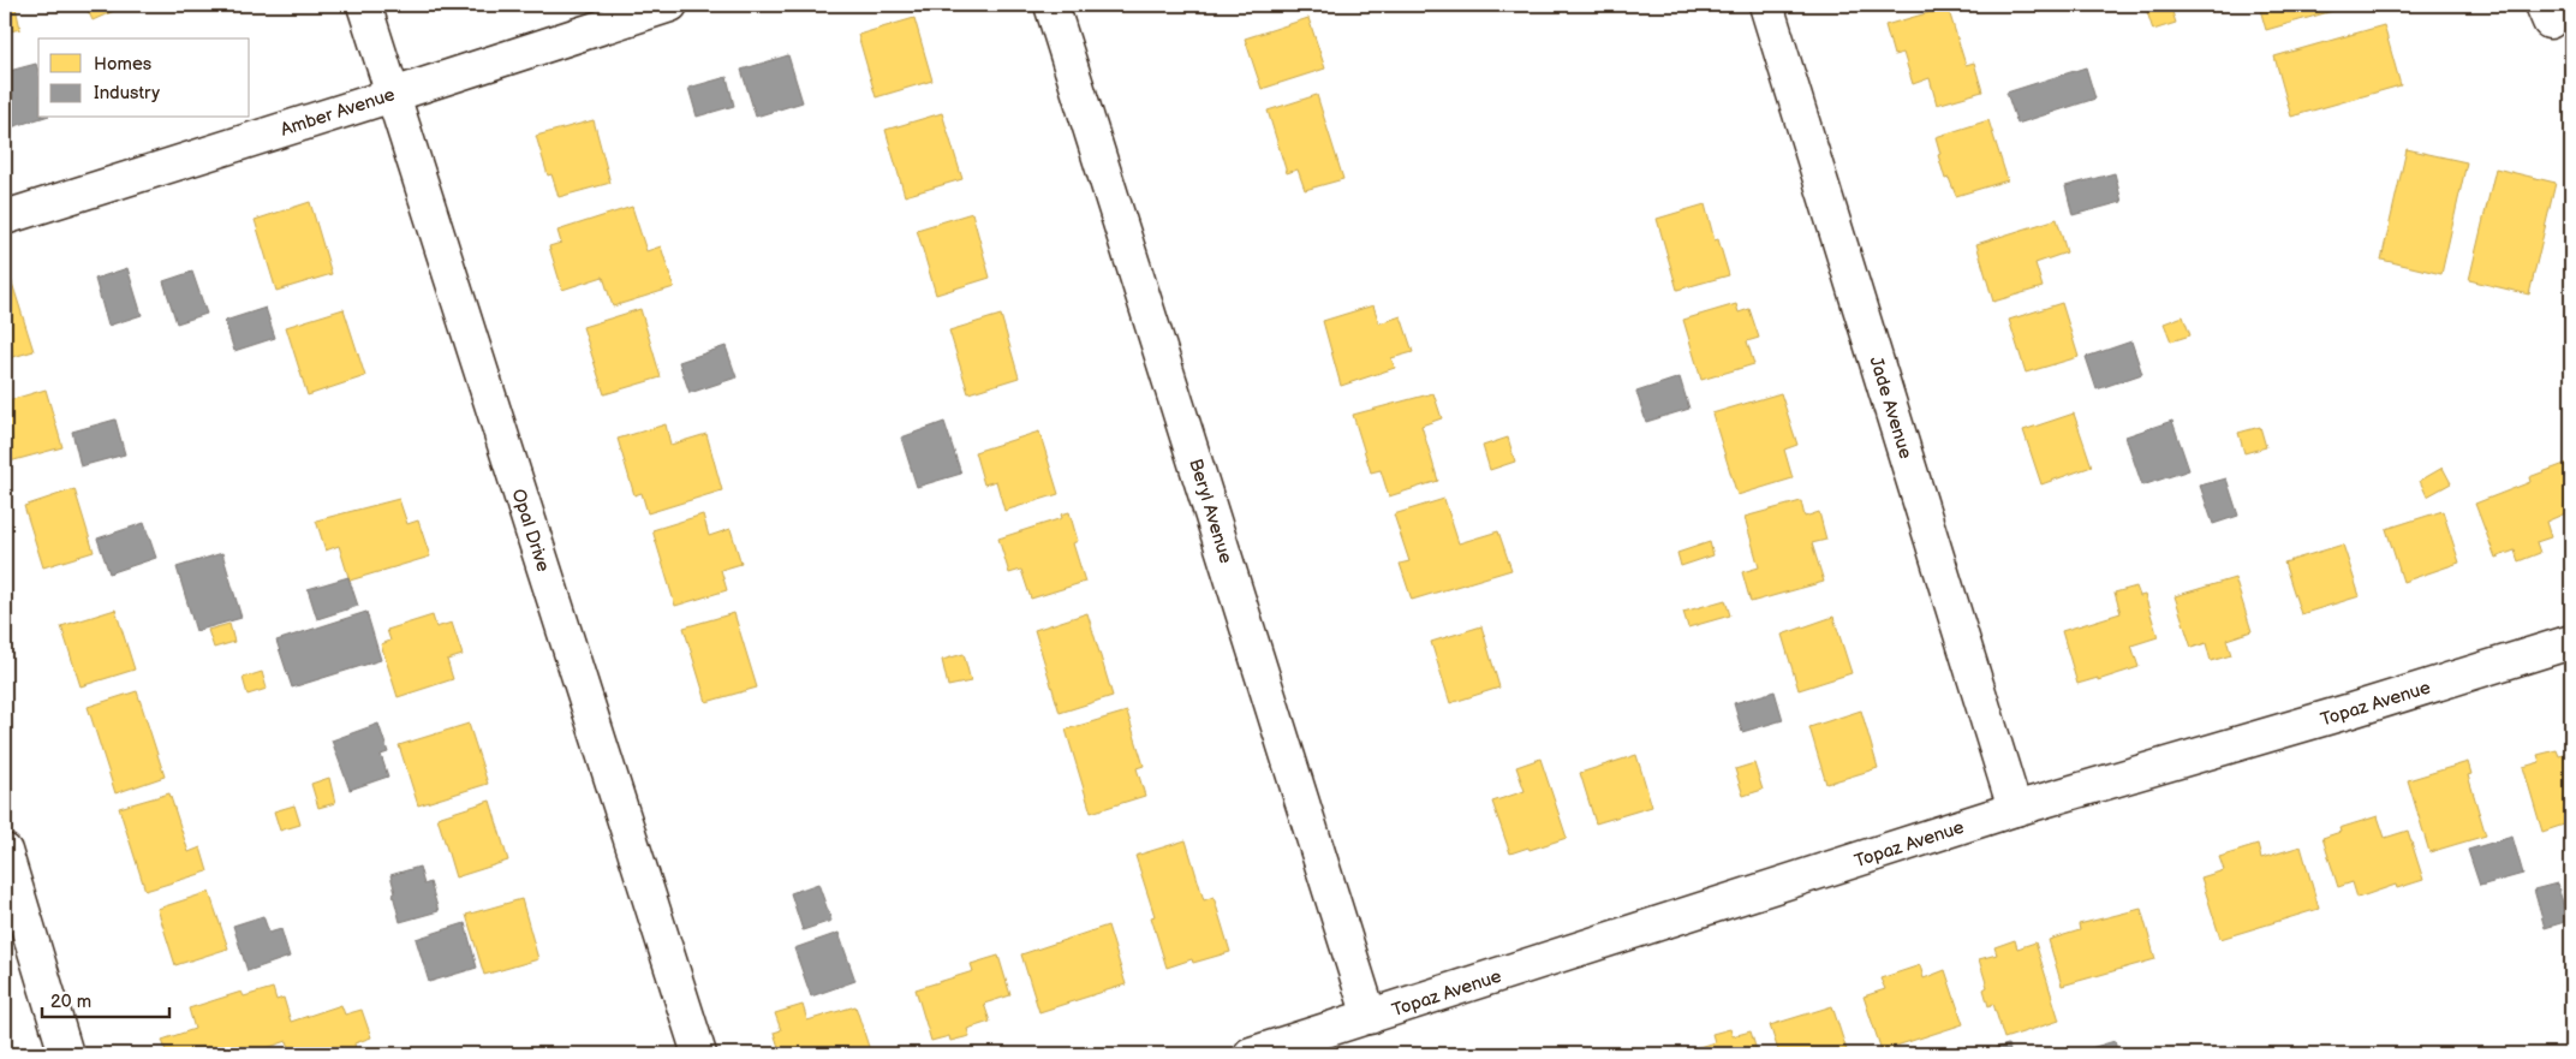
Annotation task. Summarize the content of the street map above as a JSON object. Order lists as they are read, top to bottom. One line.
{"streets":{"street":["Amber Avenue","Jade Avenue","Beryl Avenue","Opal Drive","Topaz Avenue"]},"crossings":[["Amber Avenue","Opal Drive"],["Jade Avenue","Topaz Avenue"],["Beryl Avenue","Topaz Avenue"]],"legend":["Homes","Industry"],"scale_bar":"20 m"}
